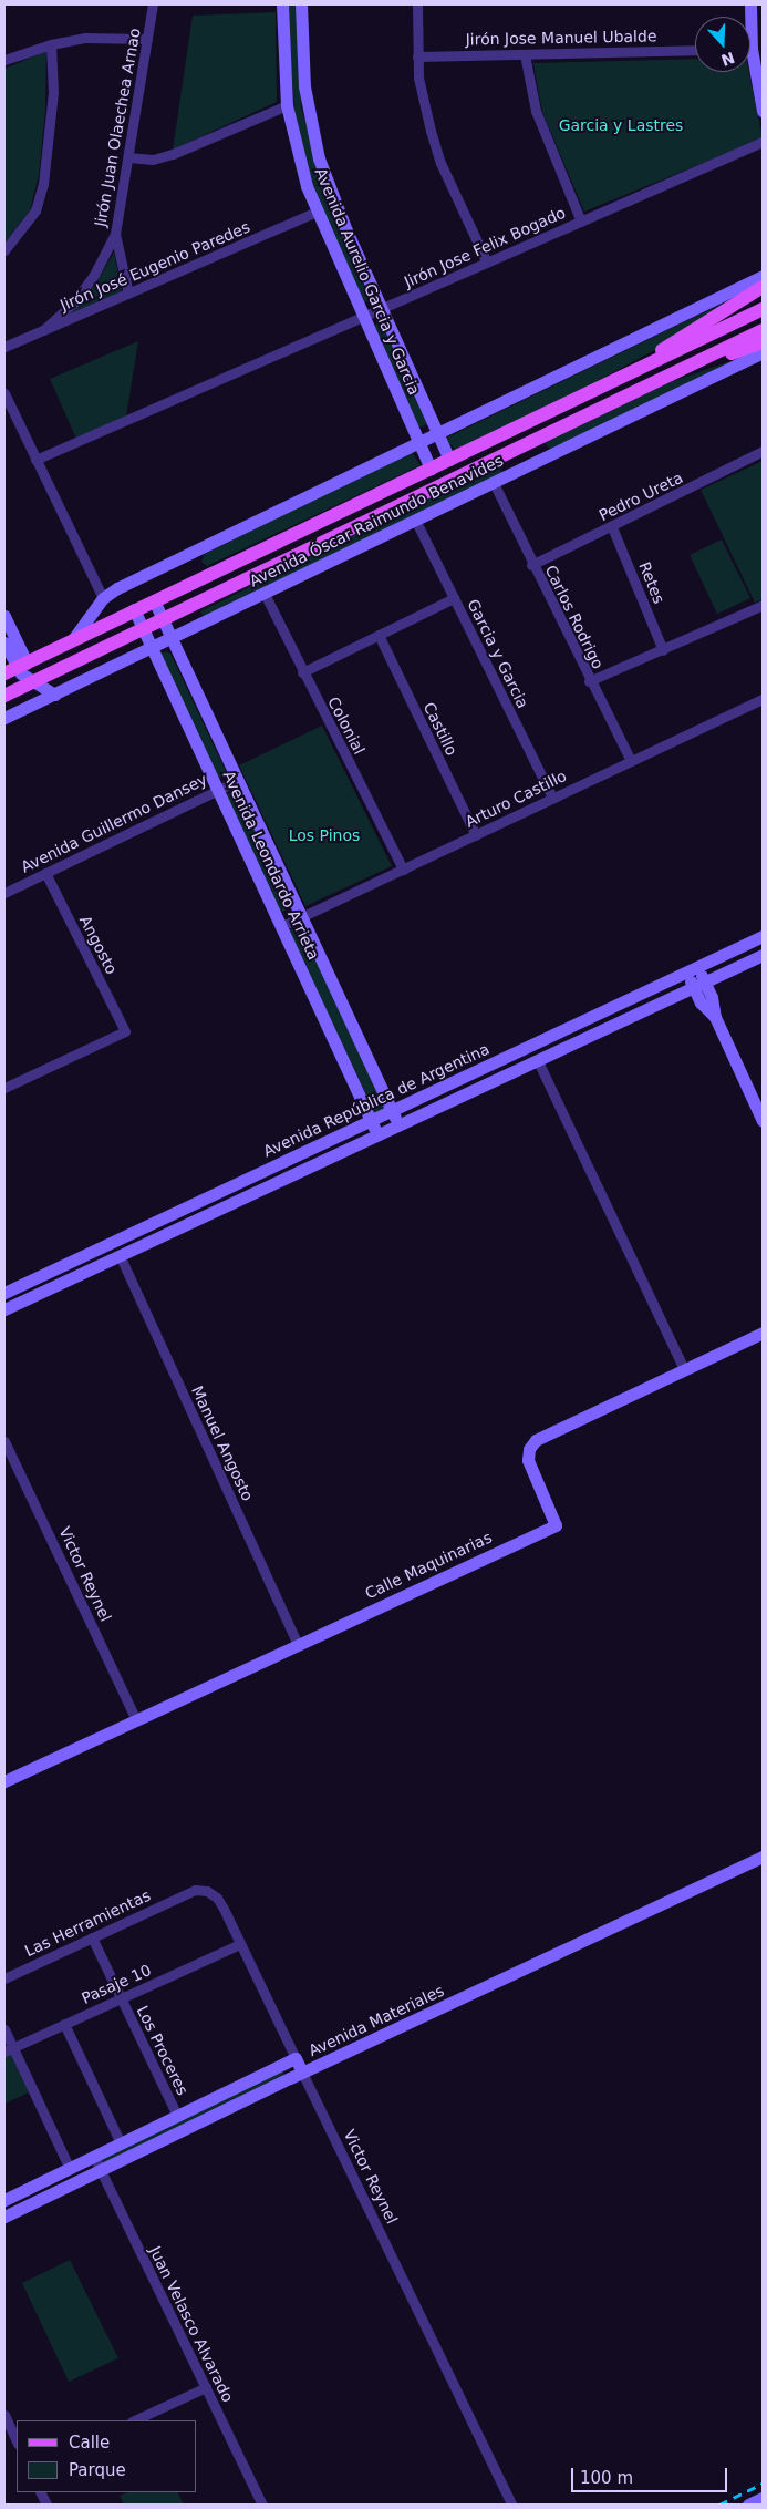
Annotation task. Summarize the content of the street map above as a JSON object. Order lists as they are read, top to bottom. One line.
{"streets":{"main road":["Avenida Aurelio Garcia y Garcia","Avenida Óscar Raimundo Benavides","Avenida Leondardo Arrieta","Avenida República de Argentina","Calle Maquinarias","Victor Reynel","Avenida Materiales"],"street":["Jirón Jose Manuel Ubalde","Jirón Juan Olaechea Arnao","Jirón Jose Felix Bogado","Jirón José Eugenio Paredes","Pedro Ureta","Retes","Carlos Rodrigo","Garcia y Garcia","Colonial","Castillo","Arturo Castillo","Avenida Guillermo Dansey","Angosto","Manuel Angosto","Las Herramientas","Pasaje 10","Los Proceres","Juan Velasco Alvarado"]},"crossings":[["Jirón Juan Olaechea Arnao","Jirón José Eugenio Paredes"],["Jirón Jose Felix Bogado","Avenida Aurelio Garcia y Garcia"],["Jirón José Eugenio Paredes","Avenida Aurelio Garcia y Garcia"],["Avenida Aurelio Garcia y Garcia","Avenida Óscar Raimundo Benavides"],["Pedro Ureta","Retes"],["Pedro Ureta","Carlos Rodrigo"],["Avenida Óscar Raimundo Benavides","Carlos Rodrigo"],["Avenida Óscar Raimundo Benavides","Garcia y Garcia"],["Avenida Óscar Raimundo Benavides","Colonial"],["Avenida Óscar Raimundo Benavides","Avenida Leondardo Arrieta"],["Carlos Rodrigo","Arturo Castillo"],["Garcia y Garcia","Arturo Castillo"],["Colonial","Arturo Castillo"],["Castillo","Arturo Castillo"],["Arturo Castillo","Avenida Leondardo Arrieta"],["Avenida Guillermo Dansey","Avenida Leondardo Arrieta"],["Avenida Guillermo Dansey","Angosto"],["Avenida Leondardo Arrieta","Avenida República de Argentina"],["Avenida República de Argentina","Manuel Angosto"],["Manuel Angosto","Calle Maquinarias"],["Calle Maquinarias","Victor Reynel"],["Victor Reynel","Las Herramientas"],["Victor Reynel","Pasaje 10"],["Victor Reynel","Avenida Materiales"],["Las Herramientas","Los Proceres"],["Pasaje 10","Los Proceres"],["Avenida Materiales","Los Proceres"],["Avenida Materiales","Juan Velasco Alvarado"]],"parks":["Garcia y Lastres","Los Pinos"],"legend":["Calle","Parque"],"scale_bar":"100 m","north":"bottom"}
